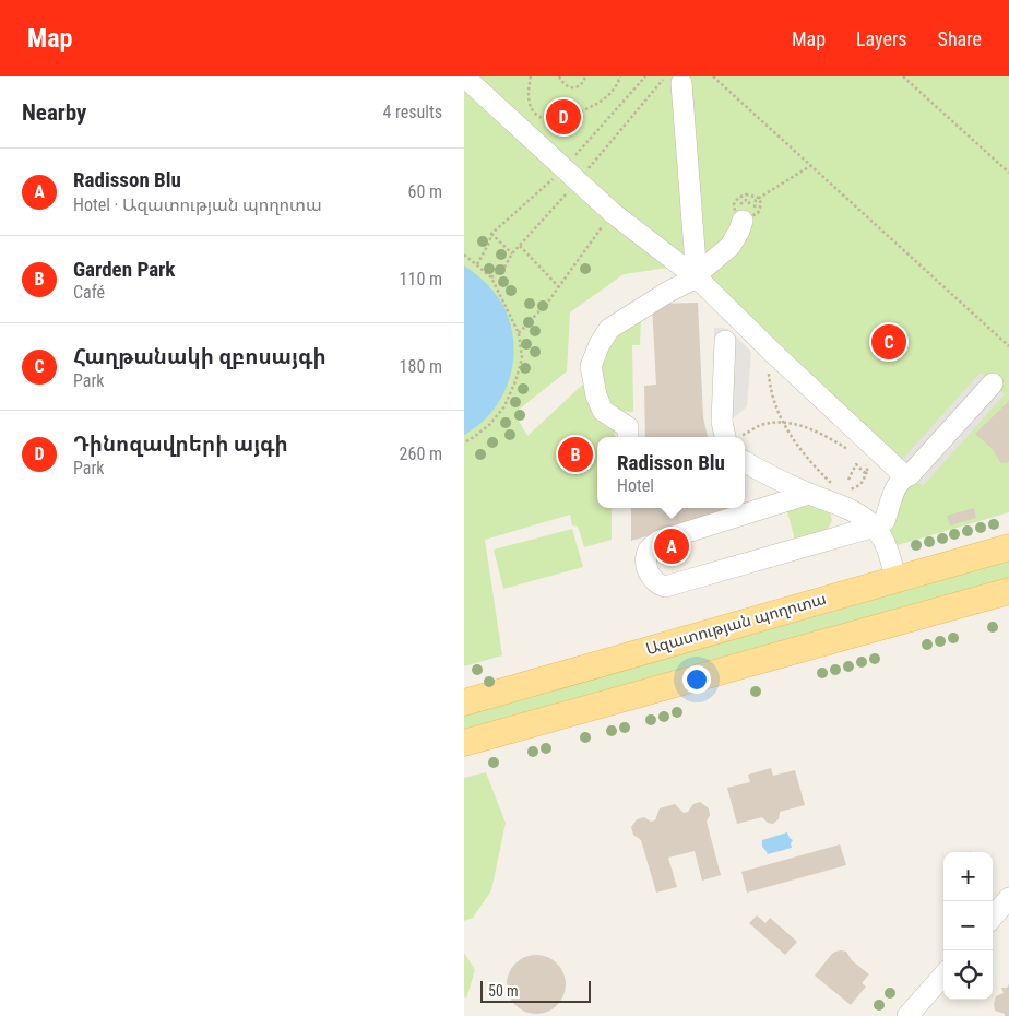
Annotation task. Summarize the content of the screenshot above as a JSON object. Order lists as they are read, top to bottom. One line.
{"streets":{"main road":["Ազատության պողոտա"]},"scale_bar":"50 m","page":{"header":"Map","nav":["Map","Layers","Share"],"heading":["Nearby","4 results"],"pins":["D","C","B","A"],"list":[{"mark":"A","name":"Radisson Blu","note":"Hotel · Ազատության պողոտա","value":"60 m"},{"mark":"B","name":"Garden Park","note":"Café","value":"110 m"},{"mark":"C","name":"Հաղթանակի զբոսայգի","note":"Park","value":"180 m"},{"mark":"D","name":"Դինոզավրերի այգի","note":"Park","value":"260 m"}],"popup":["Radisson Blu","Hotel"],"map_buttons":["+","−"],"scale":"50 m"}}
